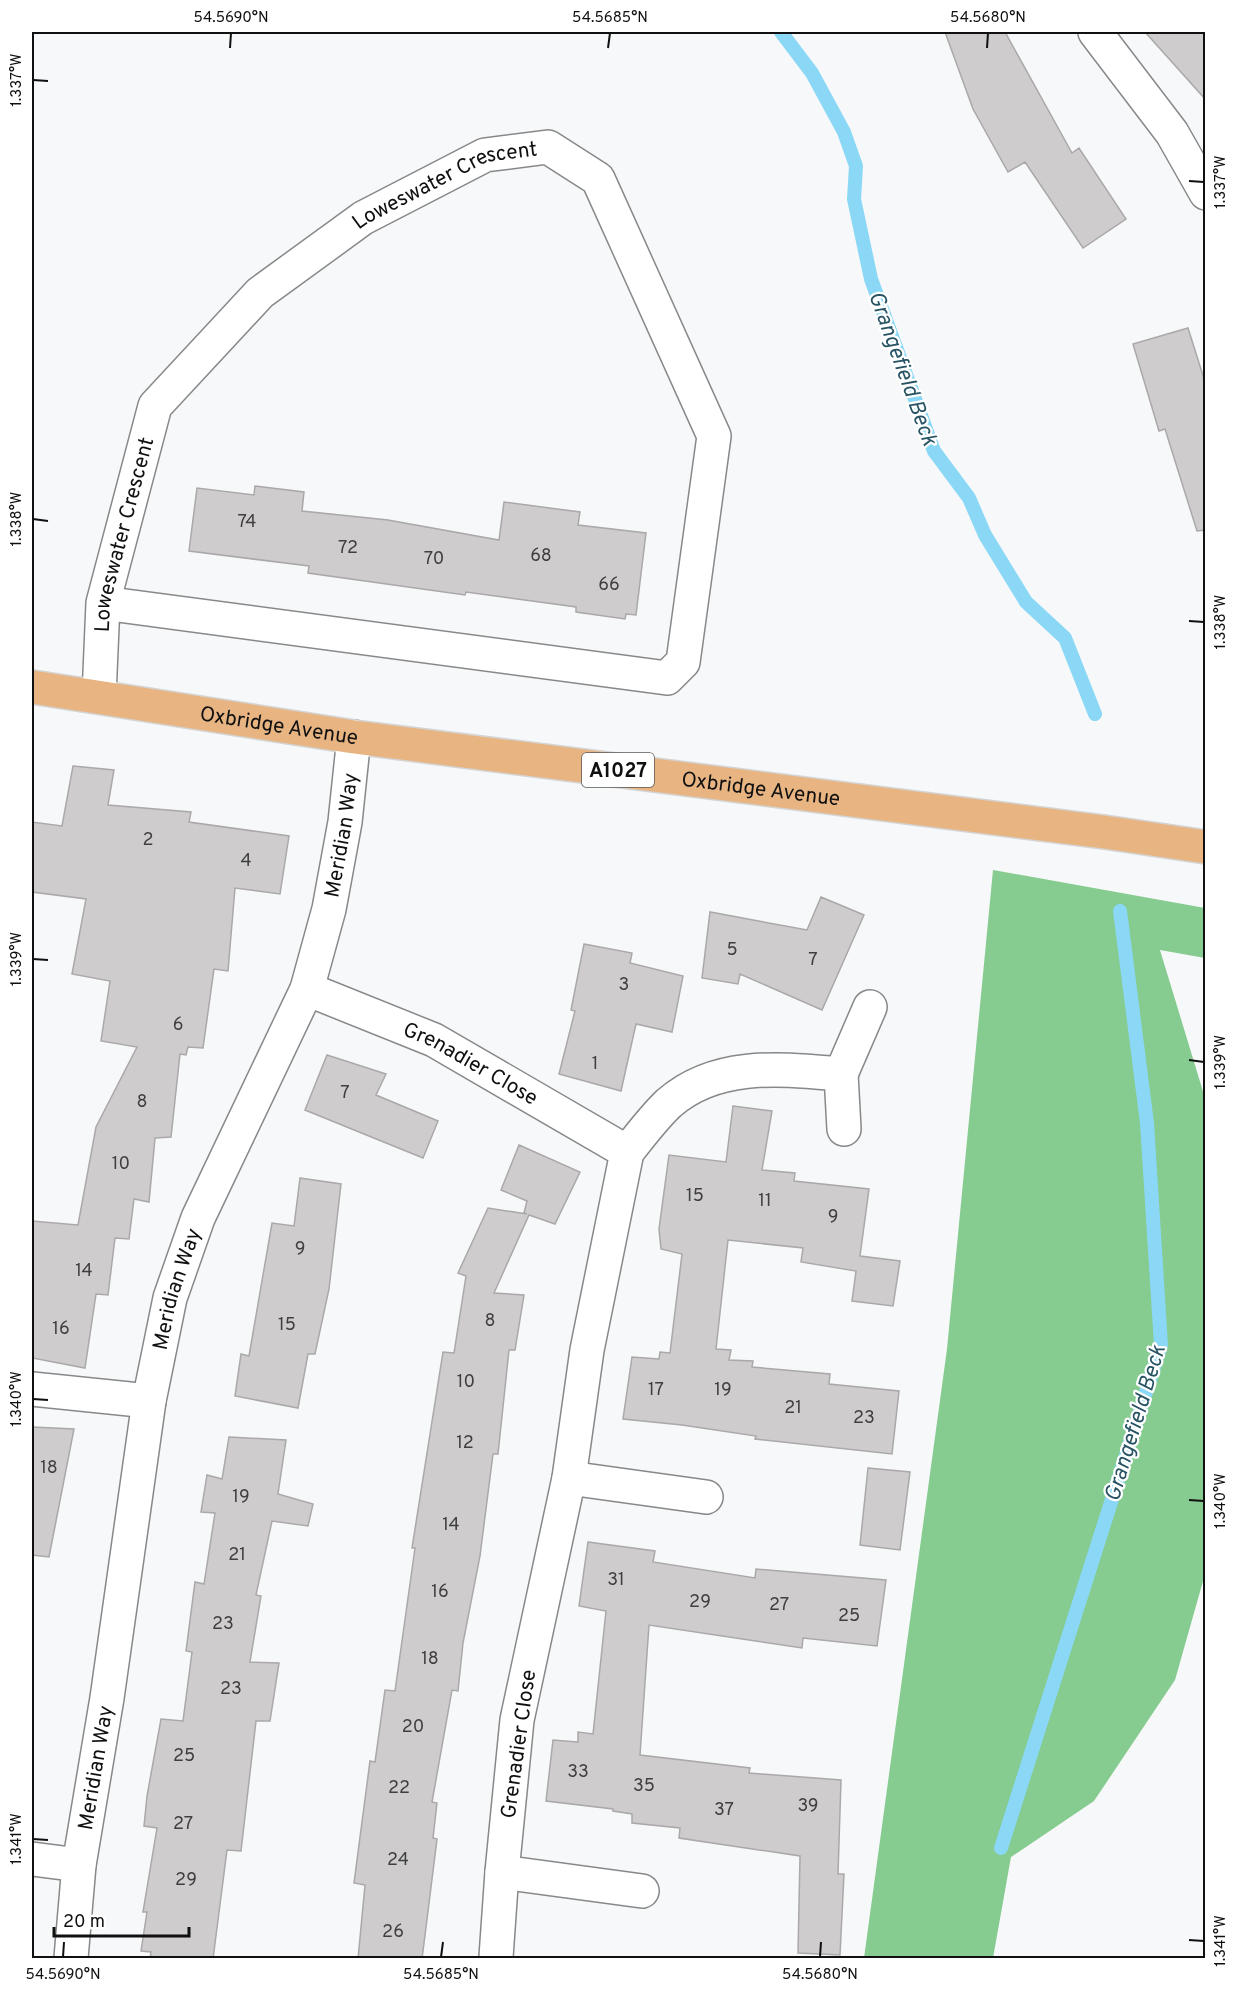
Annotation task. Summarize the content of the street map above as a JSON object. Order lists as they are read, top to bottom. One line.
{"streets":{"main road":["Oxbridge Avenue","A1027"],"street":["Loweswater Crescent","Meridian Way","Grenadier Close"]},"crossings":[["Loweswater Crescent","Oxbridge Avenue"],["Oxbridge Avenue","Meridian Way"],["Meridian Way","Grenadier Close"]],"water":["Grangefield Beck"],"house_numbers":["74","72","68","70","66","2","4","5","7","3","6","1","7","8","10","15","11","9","9","14","8","15","16","10","17","19","21","23","12","18","19","14","21","31","16","29","27","25","23","18","23","20","25","33","35","22","39","37","27","24","29","26"],"scale_bar":"20 m","coordinates":["54.5690°N","54.5685°N","54.5680°N","1.337°W","1.338°W","1.339°W","1.340°W","1.341°W"]}
